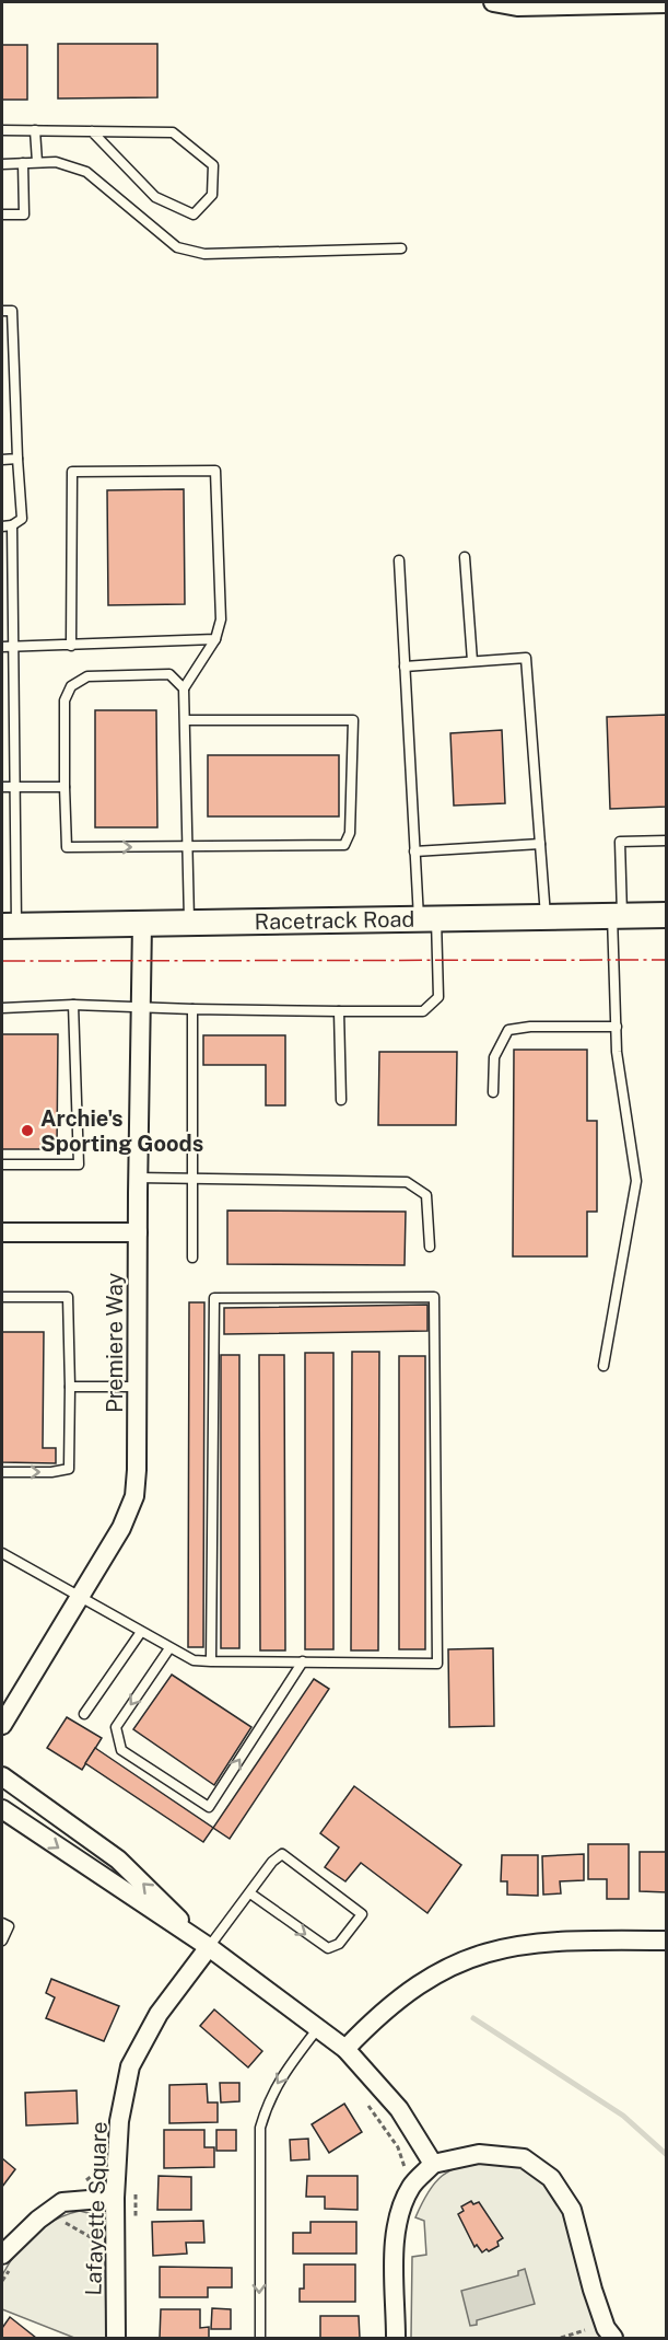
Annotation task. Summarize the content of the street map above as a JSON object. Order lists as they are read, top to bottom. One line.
{"streets":{"street":["Racetrack Road","Premiere Way","Lafayette Square"]},"crossings":[["Racetrack Road","Premiere Way"]],"places":["Archie's Sporting Goods"]}
